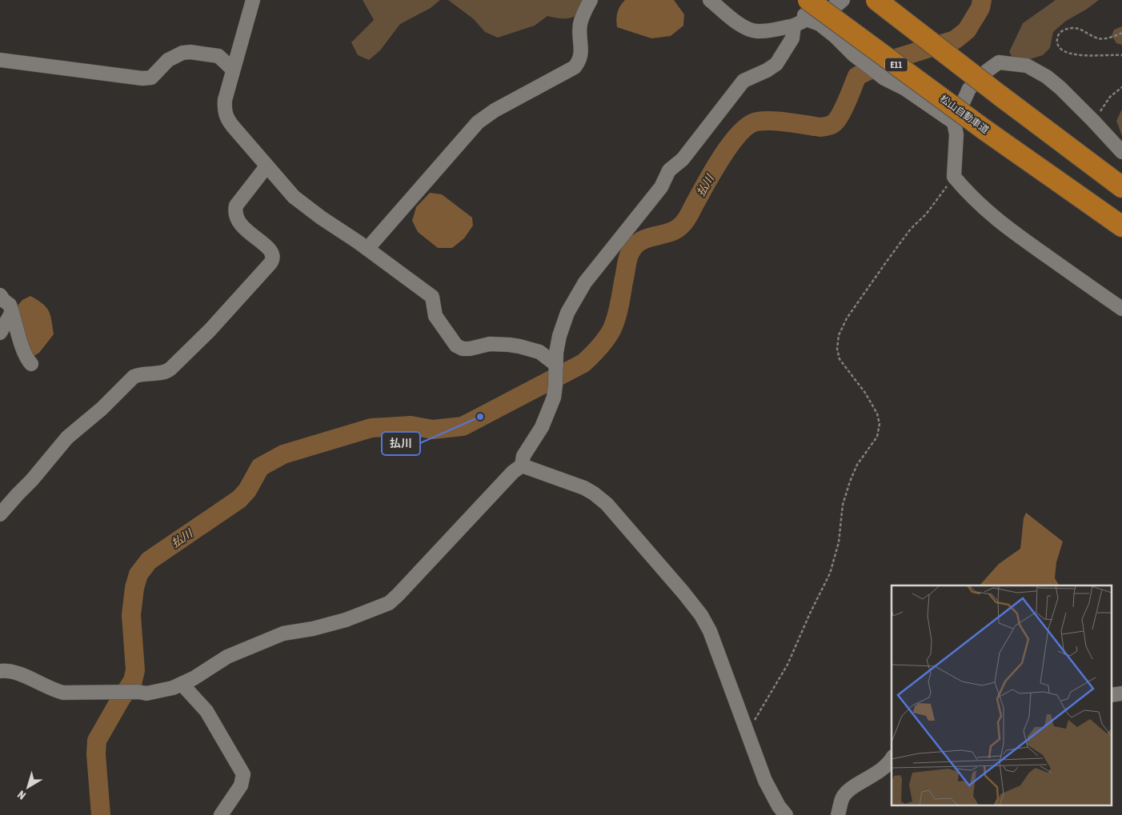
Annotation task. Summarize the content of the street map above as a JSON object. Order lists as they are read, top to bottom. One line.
{"streets":{"highway":["E11","松山自動車道"]},"water":["払川"],"places":["払川"],"north":"bottom left"}
